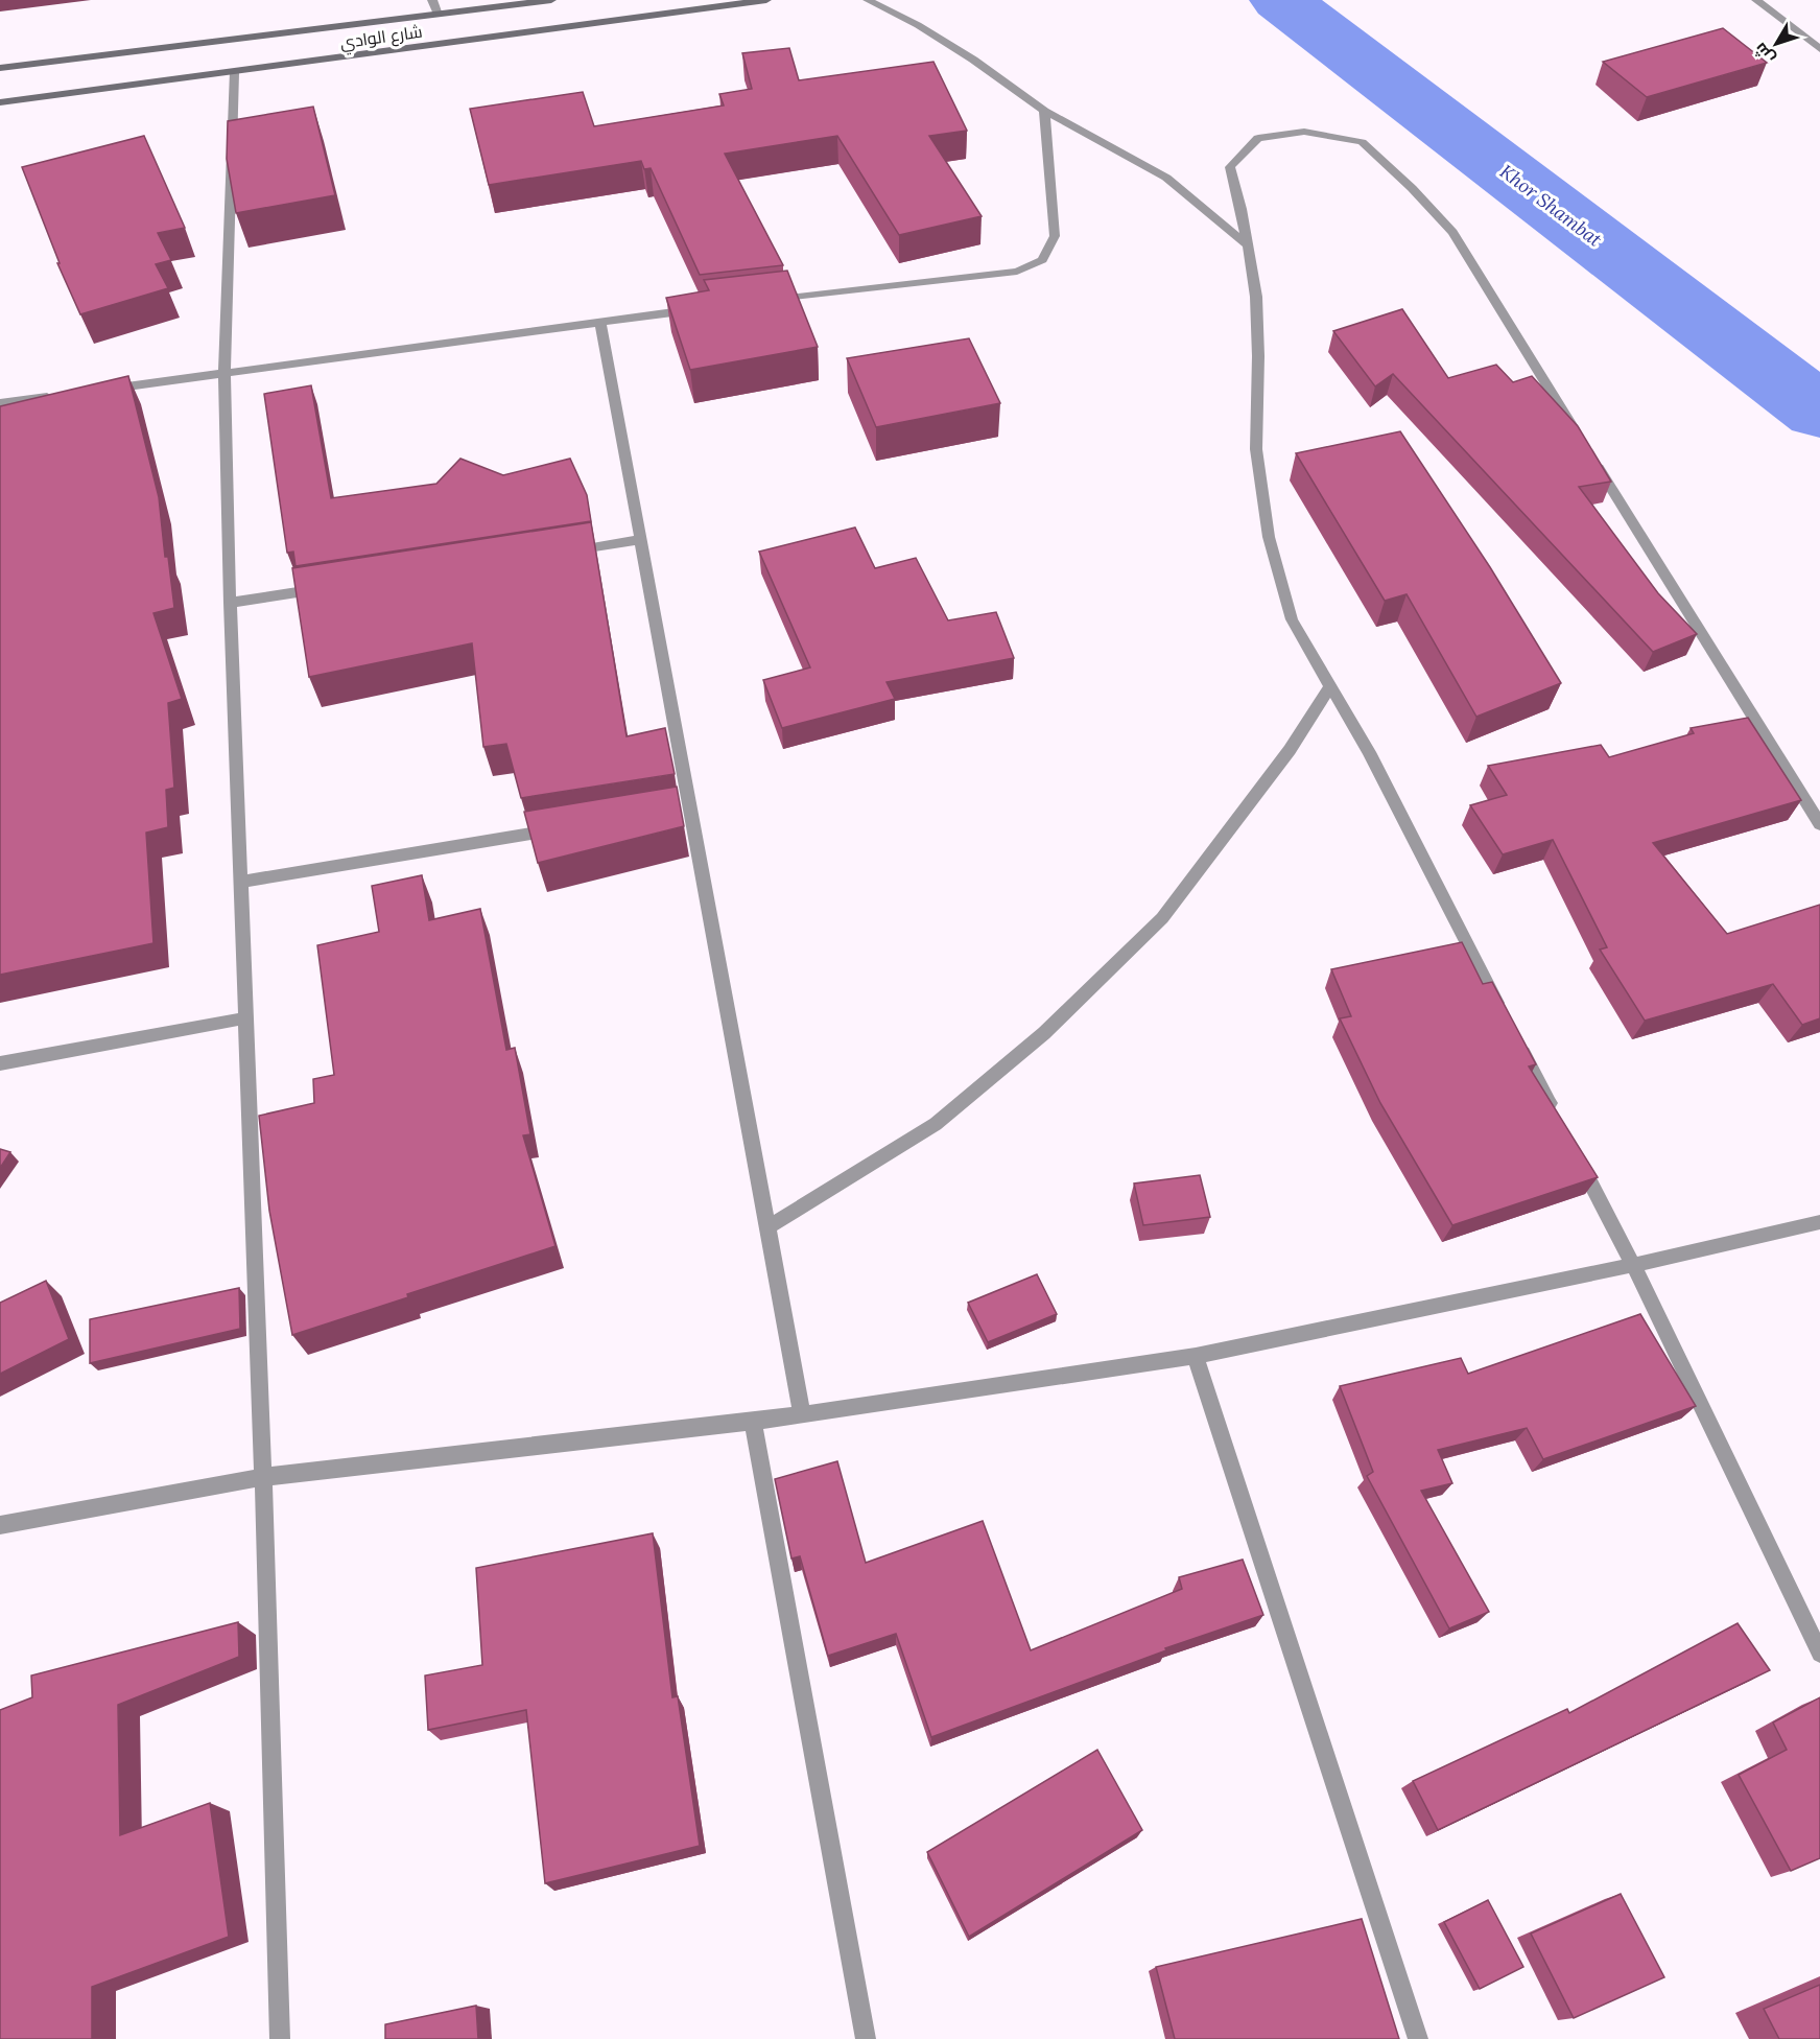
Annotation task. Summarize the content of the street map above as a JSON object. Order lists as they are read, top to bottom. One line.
{"streets":{"main road":["شارع الوادي"]},"water":["Khor Shambat"],"north":"bottom left"}
